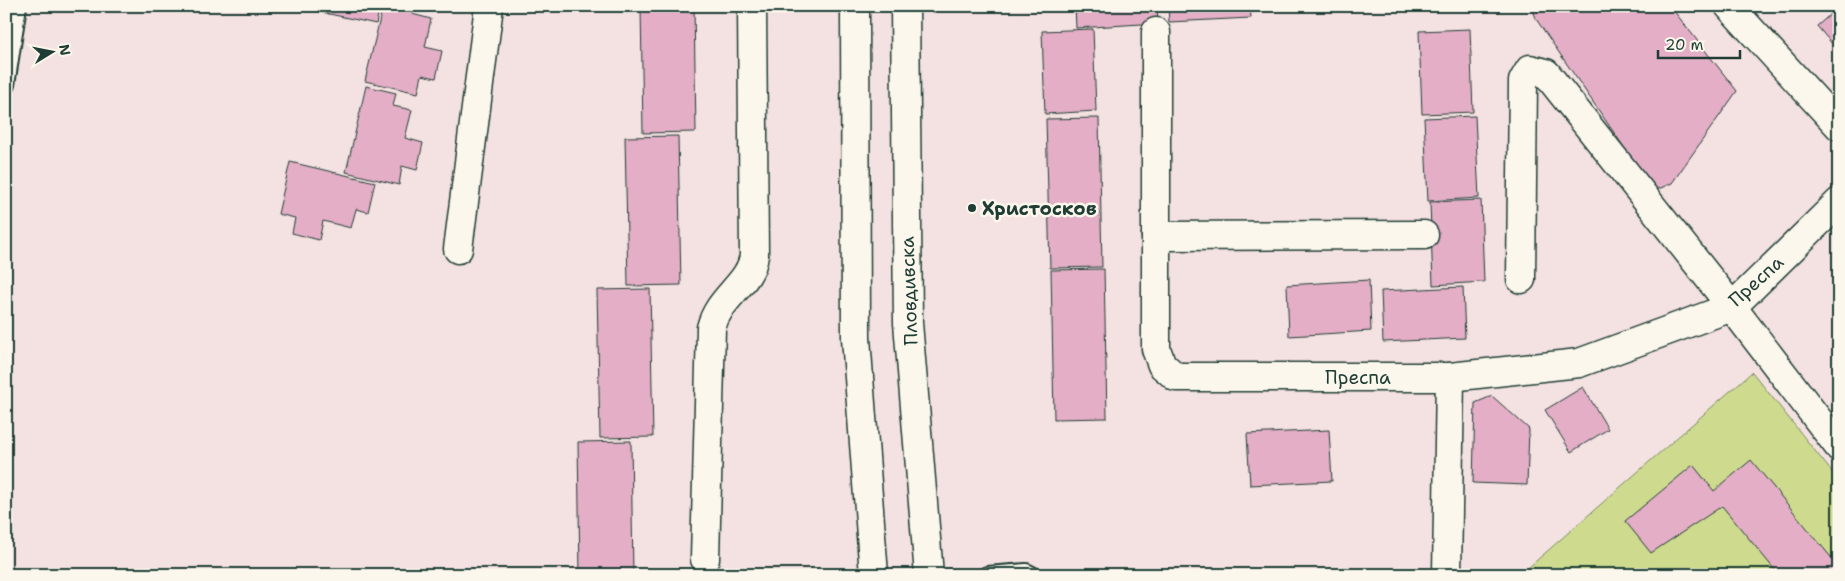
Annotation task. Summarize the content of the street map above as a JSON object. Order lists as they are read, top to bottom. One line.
{"streets":{"street":["Преспа","Пловдивска"]},"places":["Христосков"],"scale_bar":"20 m","north":"right"}
